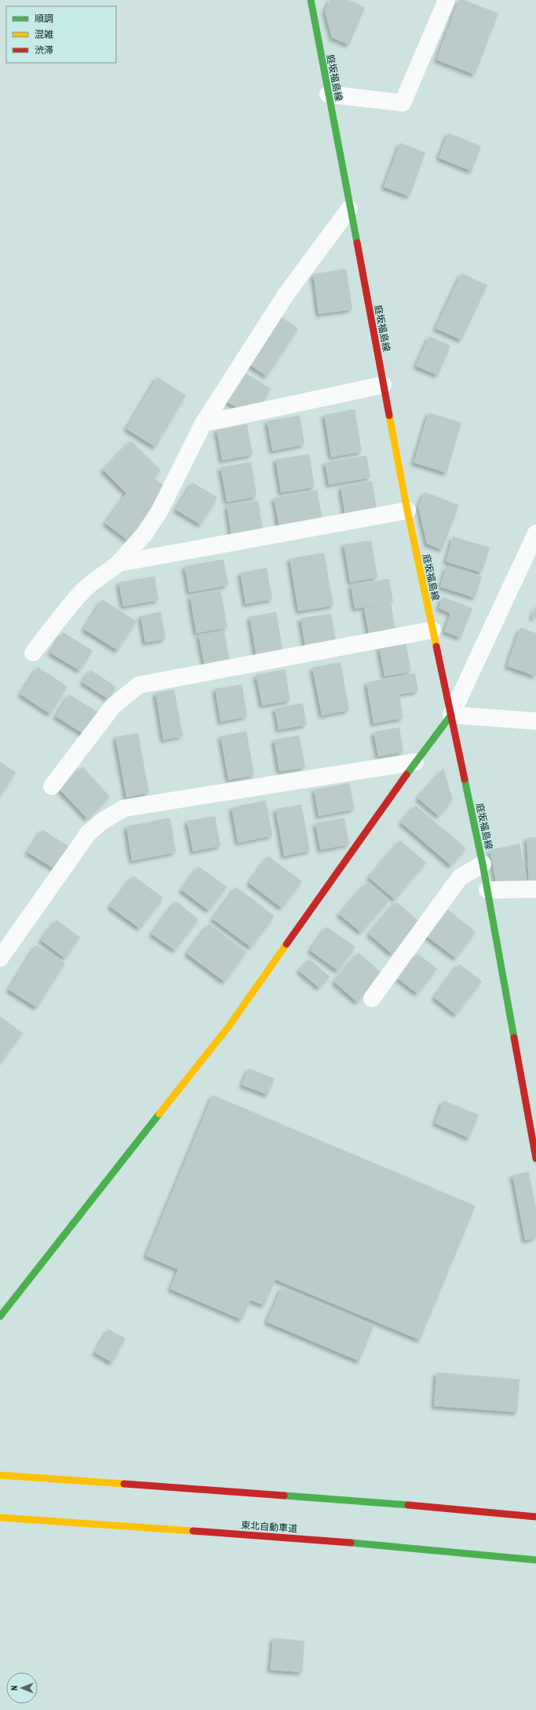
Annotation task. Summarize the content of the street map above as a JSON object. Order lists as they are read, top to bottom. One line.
{"streets":{"main road":["庭坂福島線","東北自動車道"]},"legend":["順調","混雑","渋滞"],"north":"left"}
